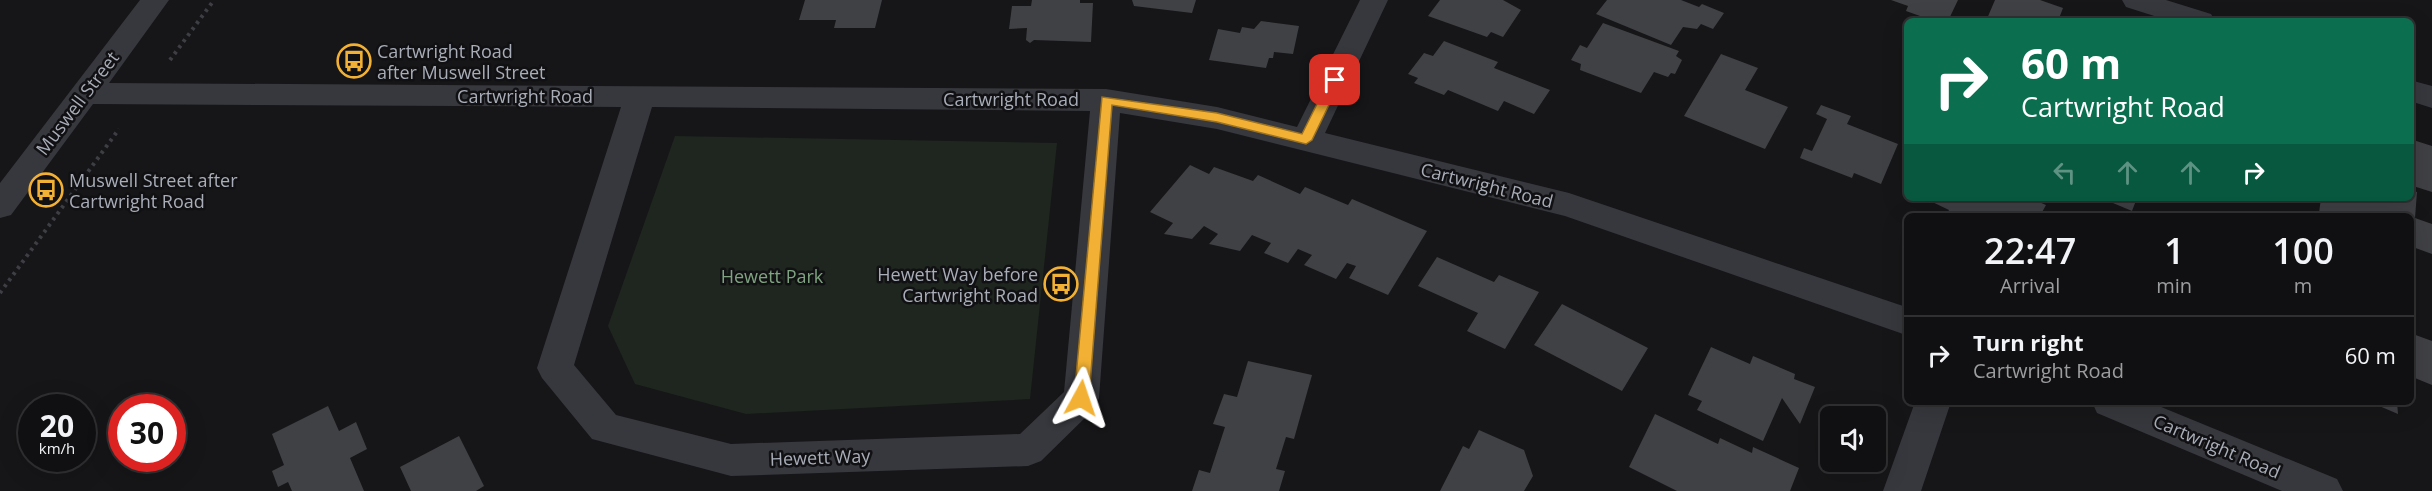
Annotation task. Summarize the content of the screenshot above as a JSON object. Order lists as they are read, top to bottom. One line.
{"streets":{"street":["Cartwright Road","Muswell Street","Hewett Way"]},"crossings":[["Cartwright Road","Muswell Street"],["Cartwright Road","Hewett Way"]],"parks":["Hewett Park"],"places":{"bus stop":["Cartwright Road after Muswell Street","Muswell Street after Cartwright Road","Hewett Way before Cartwright Road"]},"page":{"turn":["60 m","Cartwright Road"],"eta":["22:47","Arrival","1","min","100","m"],"list":[{"name":"Turn right","note":"Cartwright Road","value":"60 m"}],"speed":"20 km/h","limit":"30"}}
